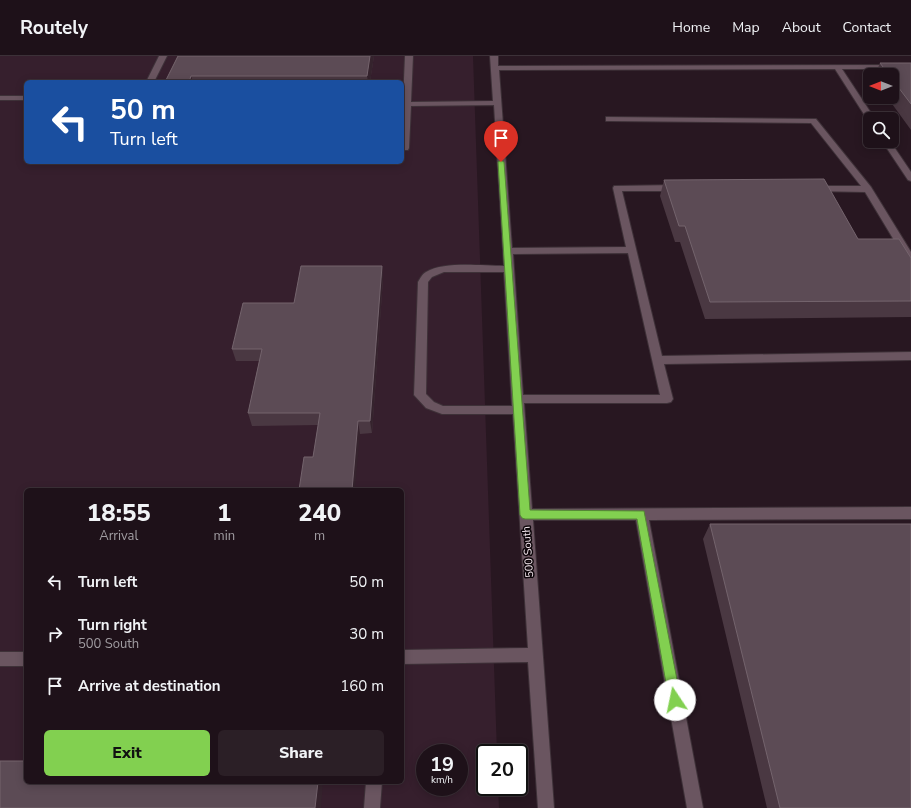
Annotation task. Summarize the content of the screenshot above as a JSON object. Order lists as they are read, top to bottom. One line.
{"streets":{"street":["500 South"]},"north":"left","page":{"header":"Routely","nav":["Home","Map","About","Contact"],"turn":["50 m","Turn left"],"eta":["18:55","Arrival","1","min","240","m"],"list":[{"name":"Turn left","value":"50 m"},{"name":"Turn right","note":"500 South","value":"30 m"},{"name":"Arrive at destination","value":"160 m"}],"buttons":["Exit","Share"],"speed":"19 km/h","limit":"20"}}
